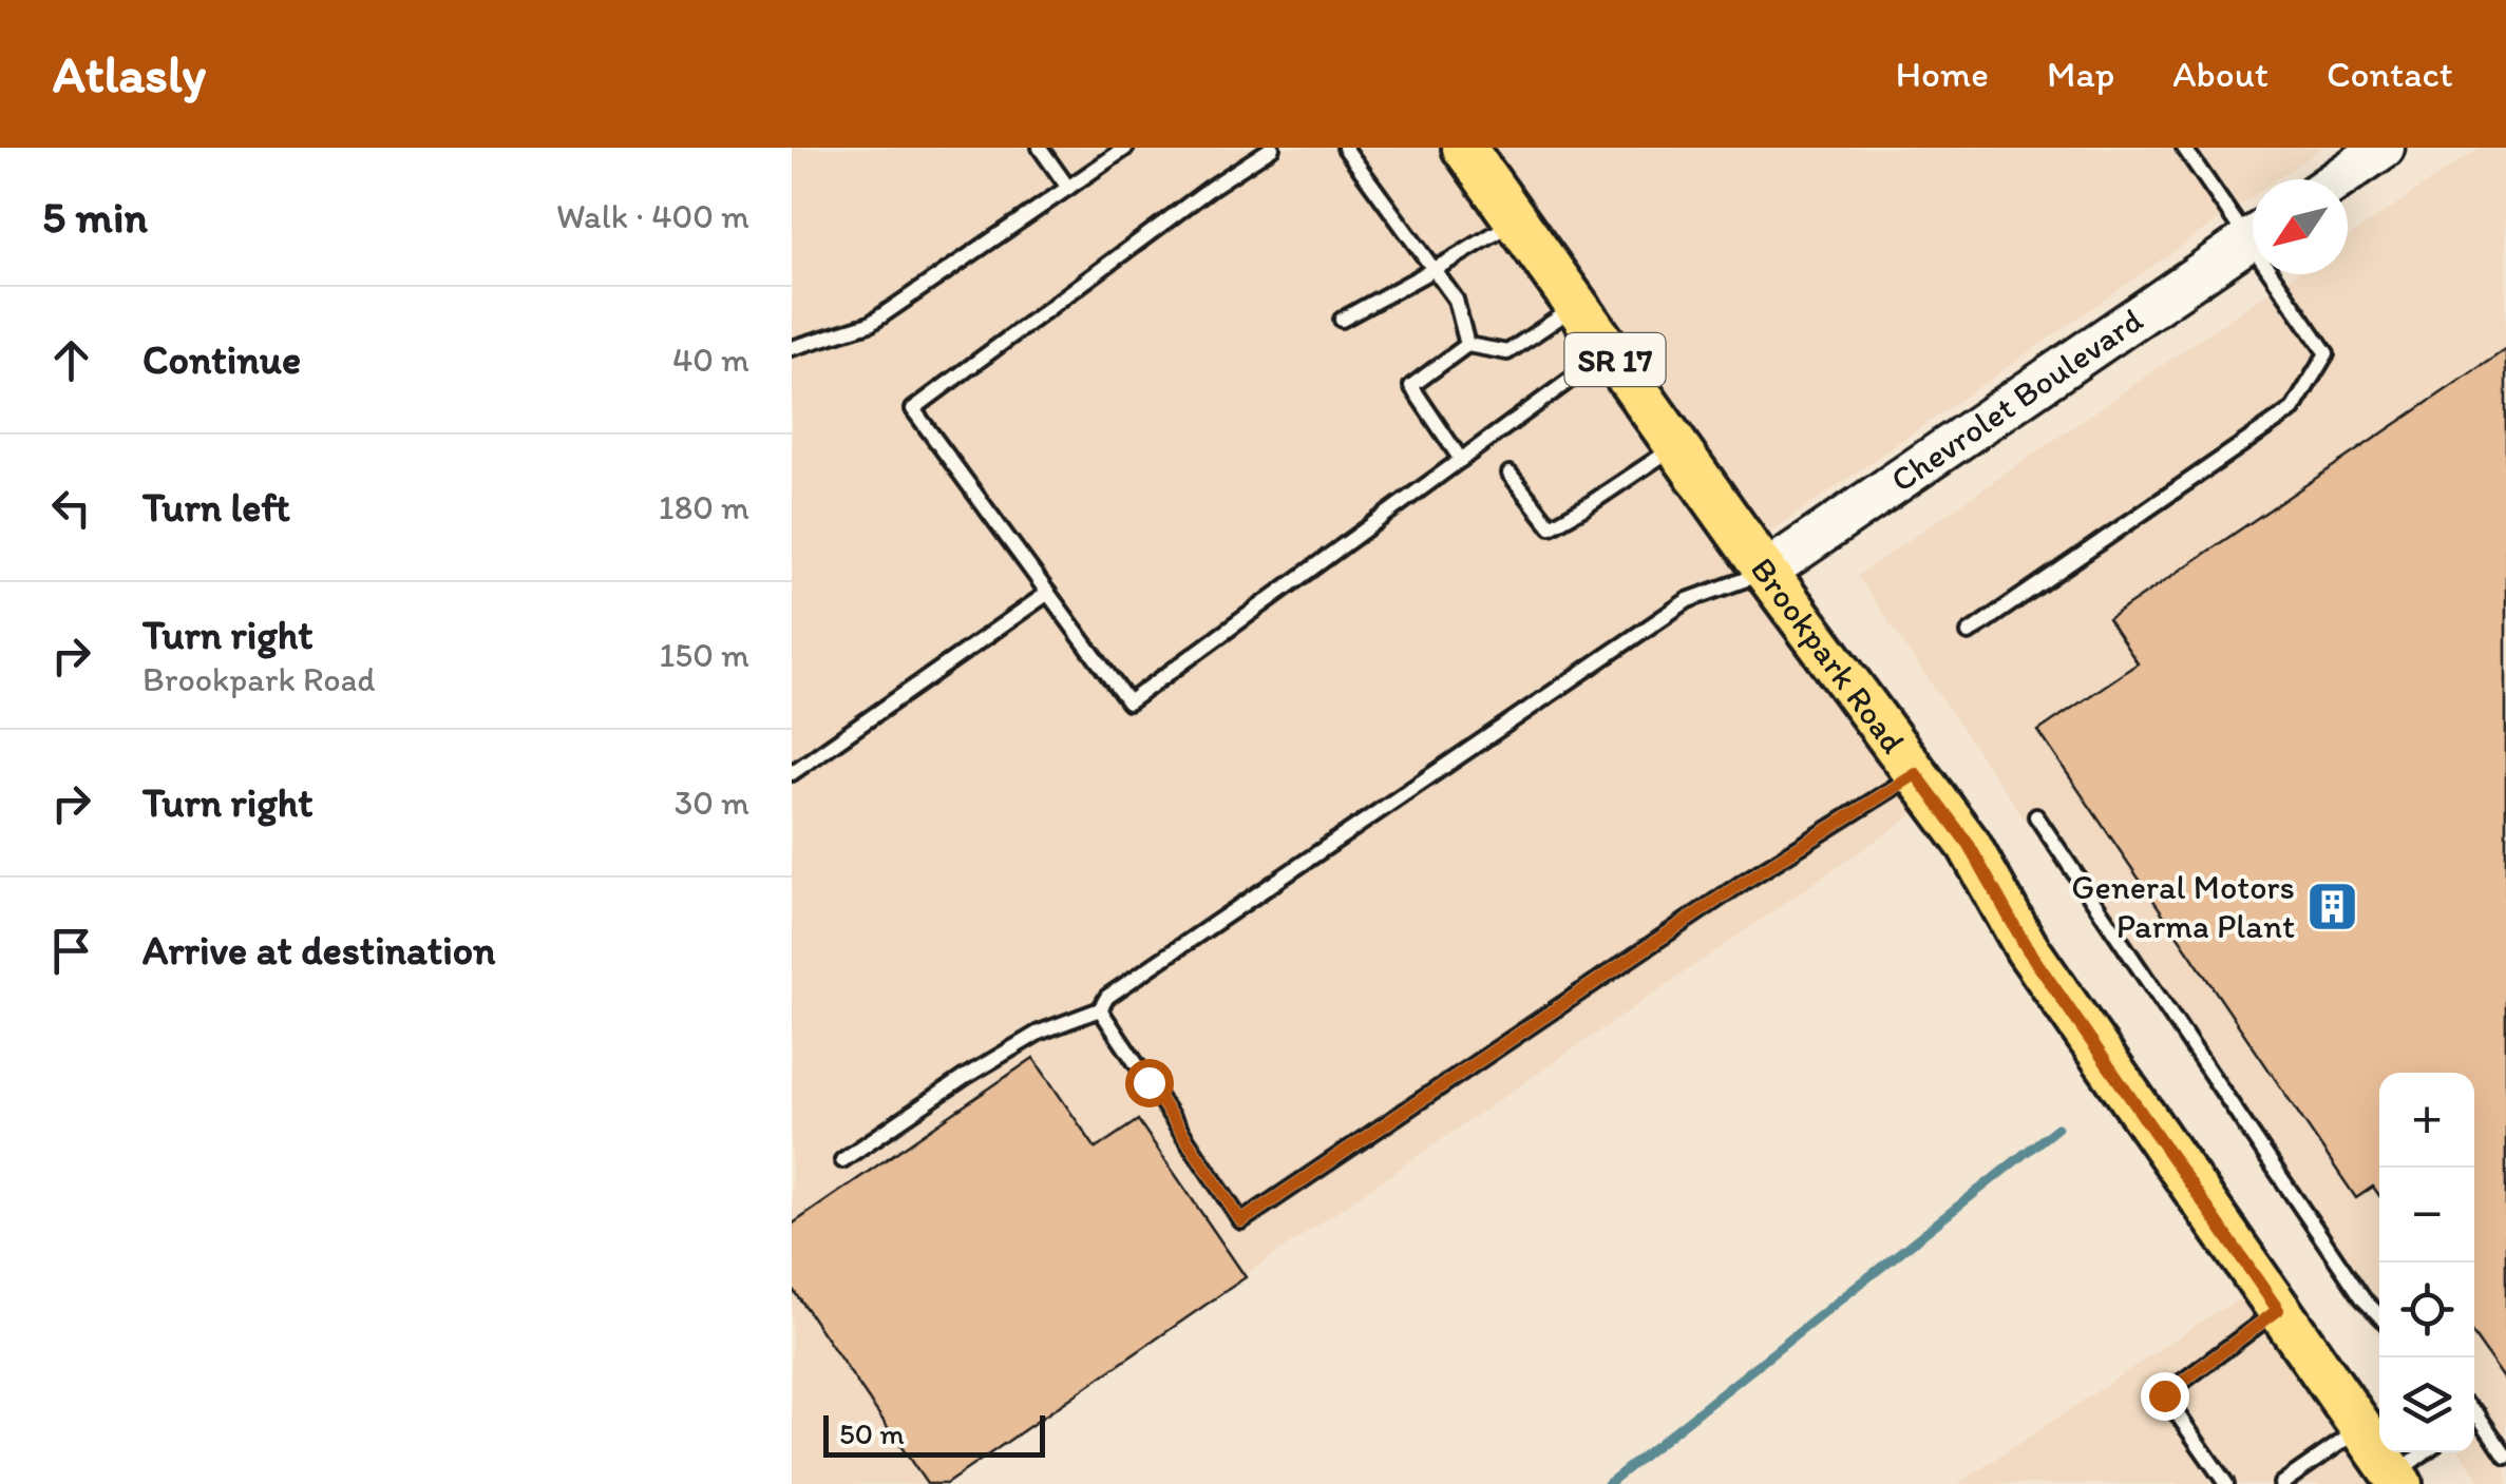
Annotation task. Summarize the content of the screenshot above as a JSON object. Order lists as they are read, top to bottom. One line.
{"streets":{"main road":["SR 17","Chevrolet Boulevard","Brookpark Road"]},"crossings":[["Chevrolet Boulevard","Brookpark Road"]],"places":{"building":["General Motors Parma Plant"]},"scale_bar":"50 m","north":"bottom left","page":{"header":"Atlasly","nav":["Home","Map","About","Contact"],"heading":["5 min","Walk · 400 m"],"list":[["Continue","40 m"],["Turn left","180 m"],["Turn right","Brookpark Road","150 m"],["Turn right","30 m"],"Arrive at destination"],"map_buttons":["+","−"],"scale":"50 m"}}
